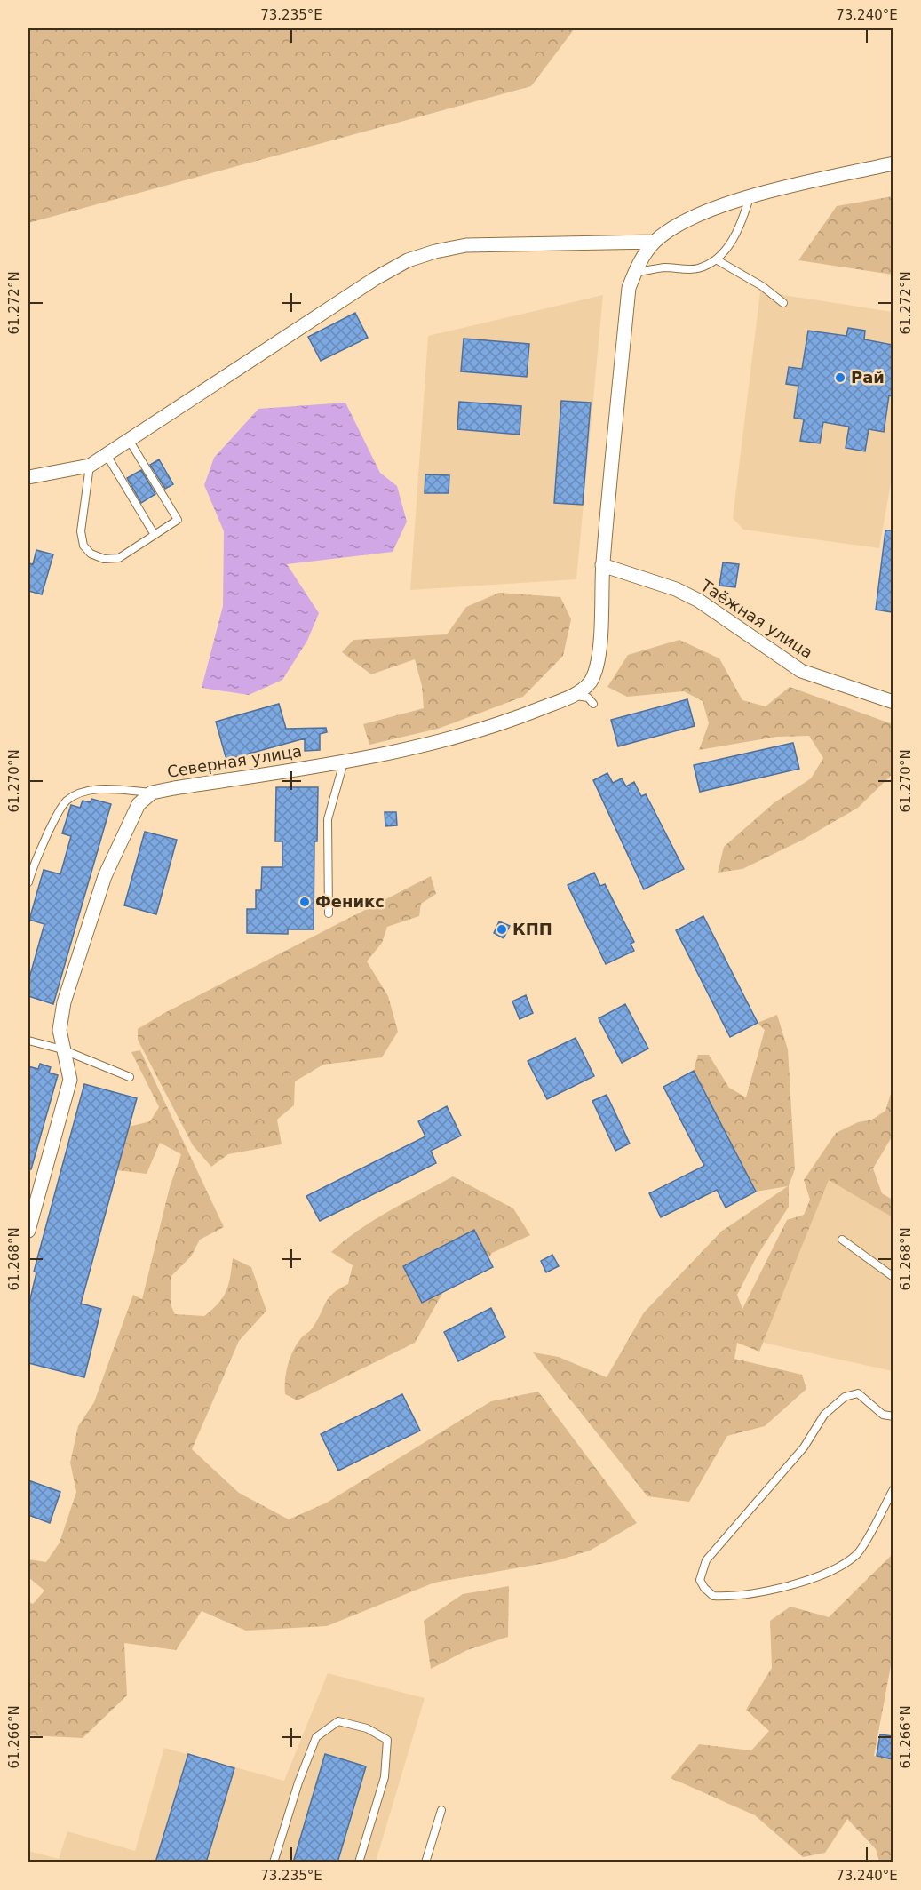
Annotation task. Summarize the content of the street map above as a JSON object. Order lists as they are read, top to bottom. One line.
{"streets":{"street":["Таёжная улица","Северная улица"]},"crossings":[["Таёжная улица","Северная улица"]],"places":["Рай","Феникс","КПП"],"coordinates":["73.235°E","73.240°E","61.272°N","61.270°N","61.268°N","61.266°N"]}
